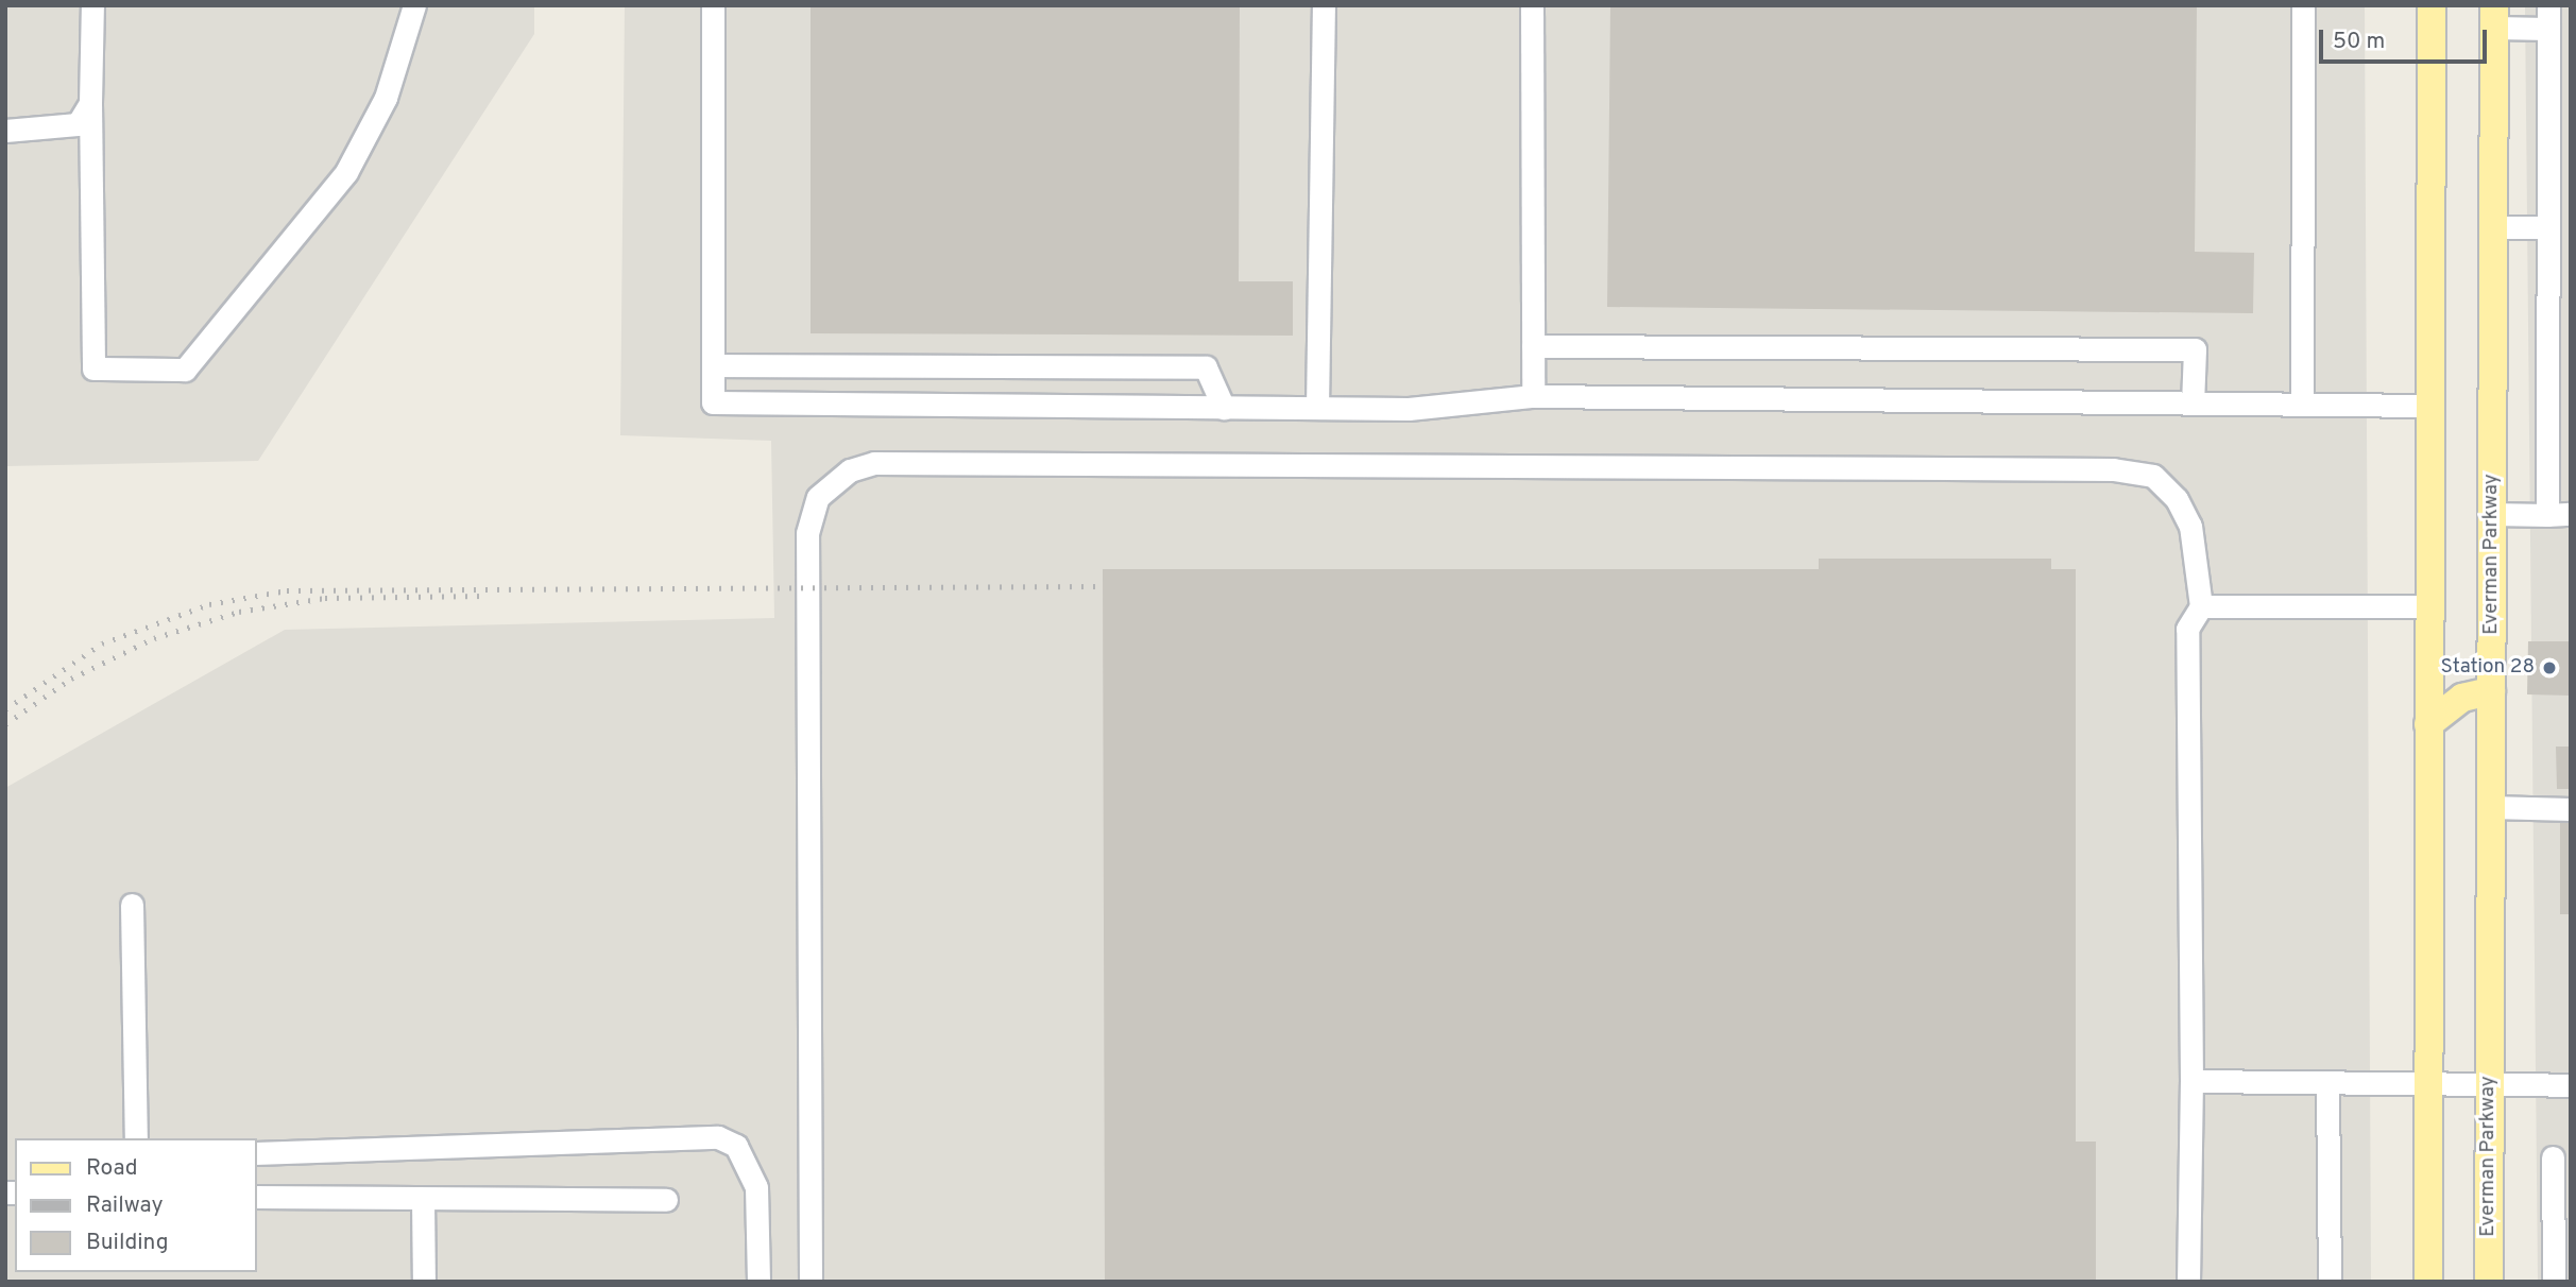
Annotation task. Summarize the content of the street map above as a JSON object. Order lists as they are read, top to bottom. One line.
{"streets":{"main road":["Everman Parkway"]},"places":["Station 28"],"legend":["Road","Railway","Building"],"scale_bar":"50 m"}
